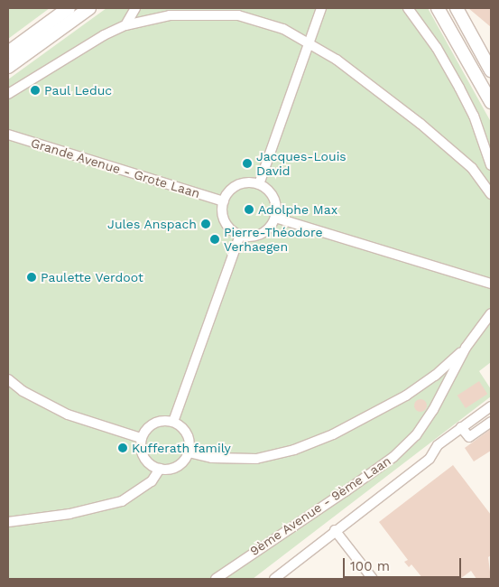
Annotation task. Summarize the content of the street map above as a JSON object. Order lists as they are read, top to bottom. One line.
{"streets":{"street":["Grande Avenue - Grote Laan","9ème Avenue - 9ème Laan"]},"places":["Paul Leduc","Jacques-Louis David","Adolphe Max","Jules Anspach","Pierre-Théodore Verhaegen","Paulette Verdoot","Kufferath family"],"scale_bar":"100 m"}
